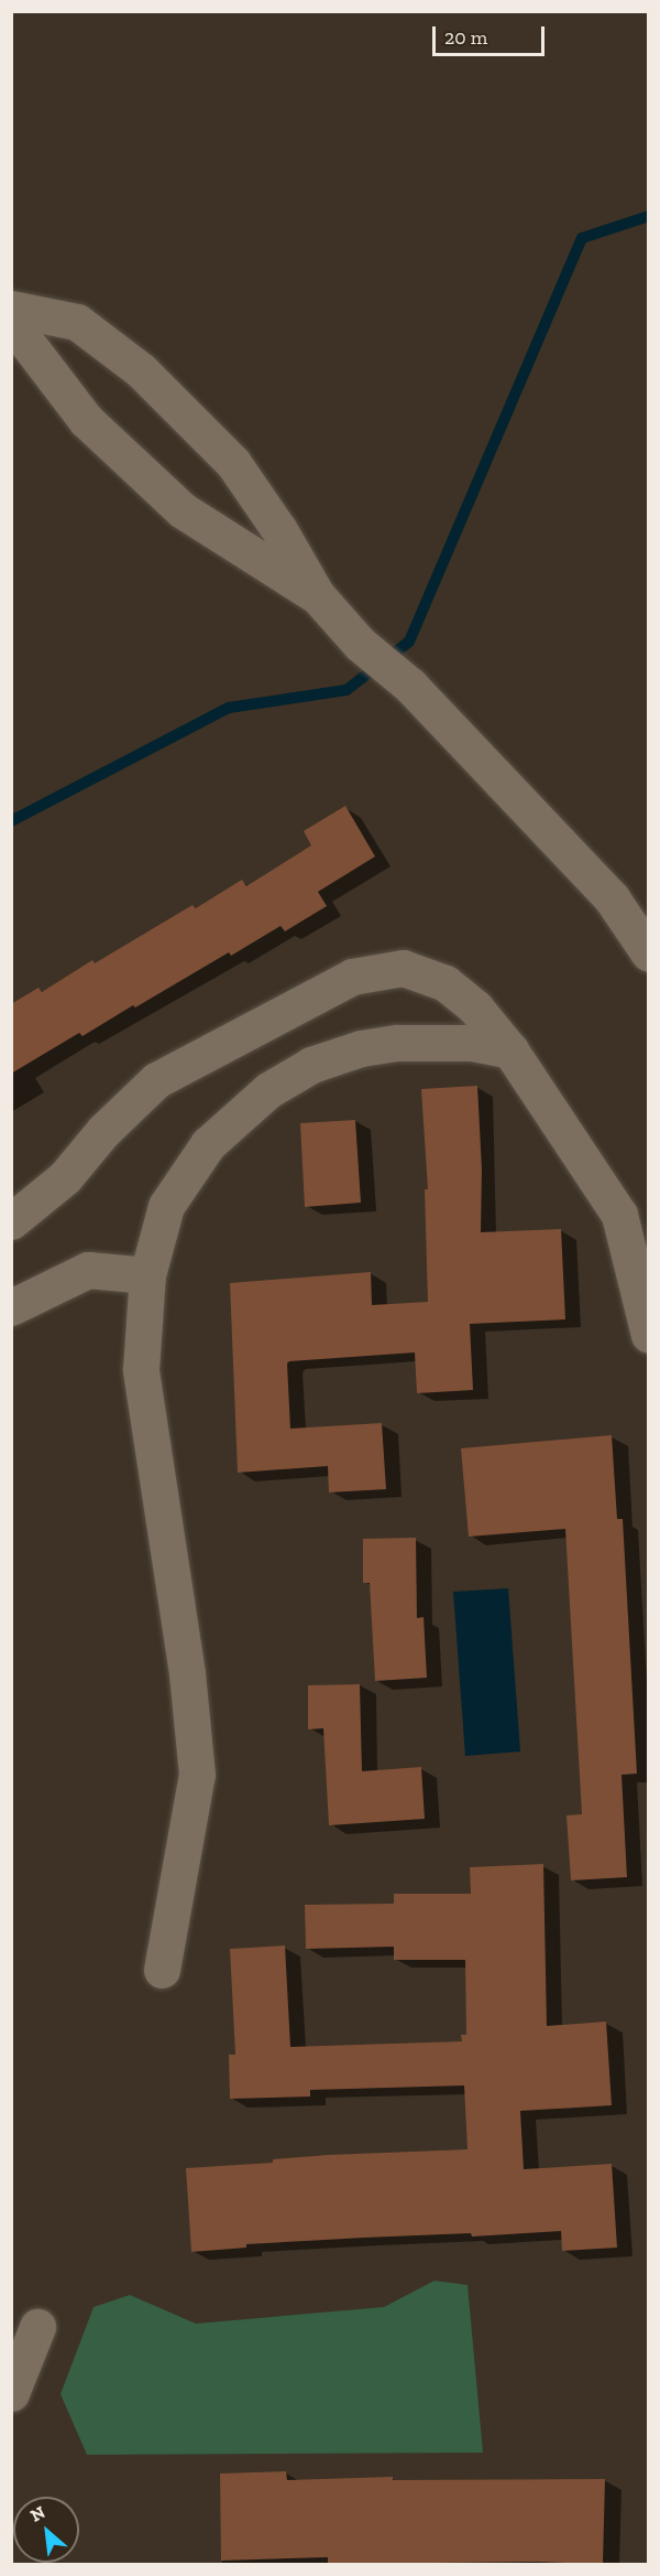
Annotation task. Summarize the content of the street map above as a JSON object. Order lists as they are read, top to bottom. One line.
{"scale_bar":"20 m","north":"top left"}
